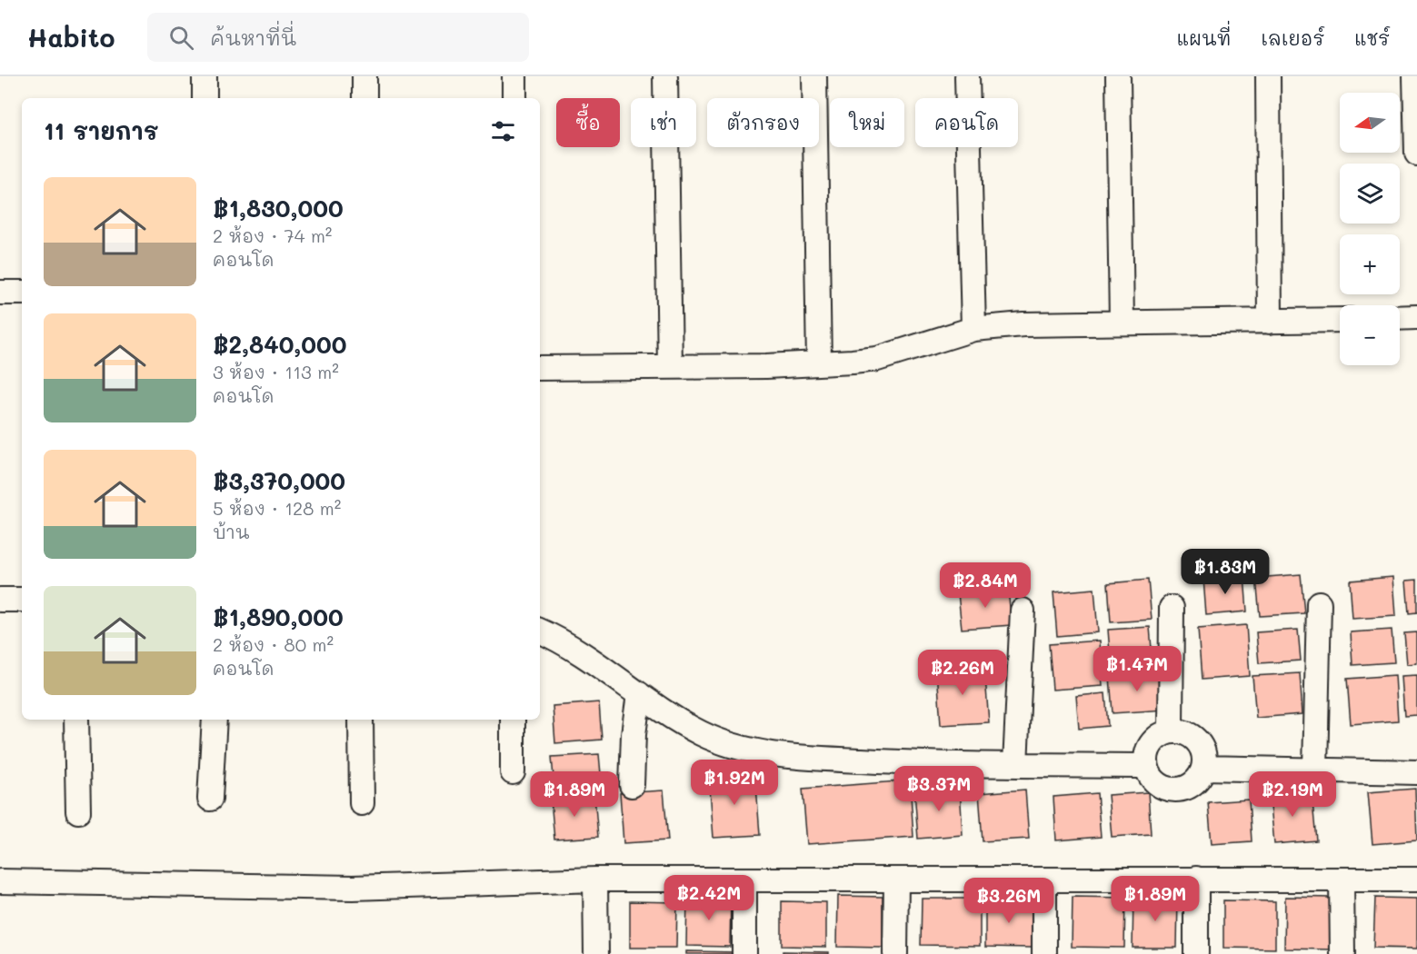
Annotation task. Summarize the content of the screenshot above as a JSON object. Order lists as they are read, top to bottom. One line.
{"north":"left","page":{"header":"Habito","search":"ค้นหาที่นี่","nav":["แผนที่","เลเยอร์","แชร์"],"map_buttons":["+","−"],"chip":["ซื้อ","เช่า","ตัวกรอง","ใหม่","คอนโด"],"heading":"11 รายการ","list":[{"name":"฿1,830,000","note":"2 ห้อง · 74 m² · คอนโด"},{"name":"฿2,840,000","note":"3 ห้อง · 113 m² · คอนโด"},{"name":"฿3,370,000","note":"5 ห้อง · 128 m² · บ้าน"},{"name":"฿1,890,000","note":"2 ห้อง · 80 m² · คอนโด"}],"price":["฿1.83M","฿2.84M","฿1.47M","฿2.26M","฿1.92M","฿3.37M","฿1.89M","฿2.19M","฿2.42M","฿1.89M","฿3.26M"]}}
